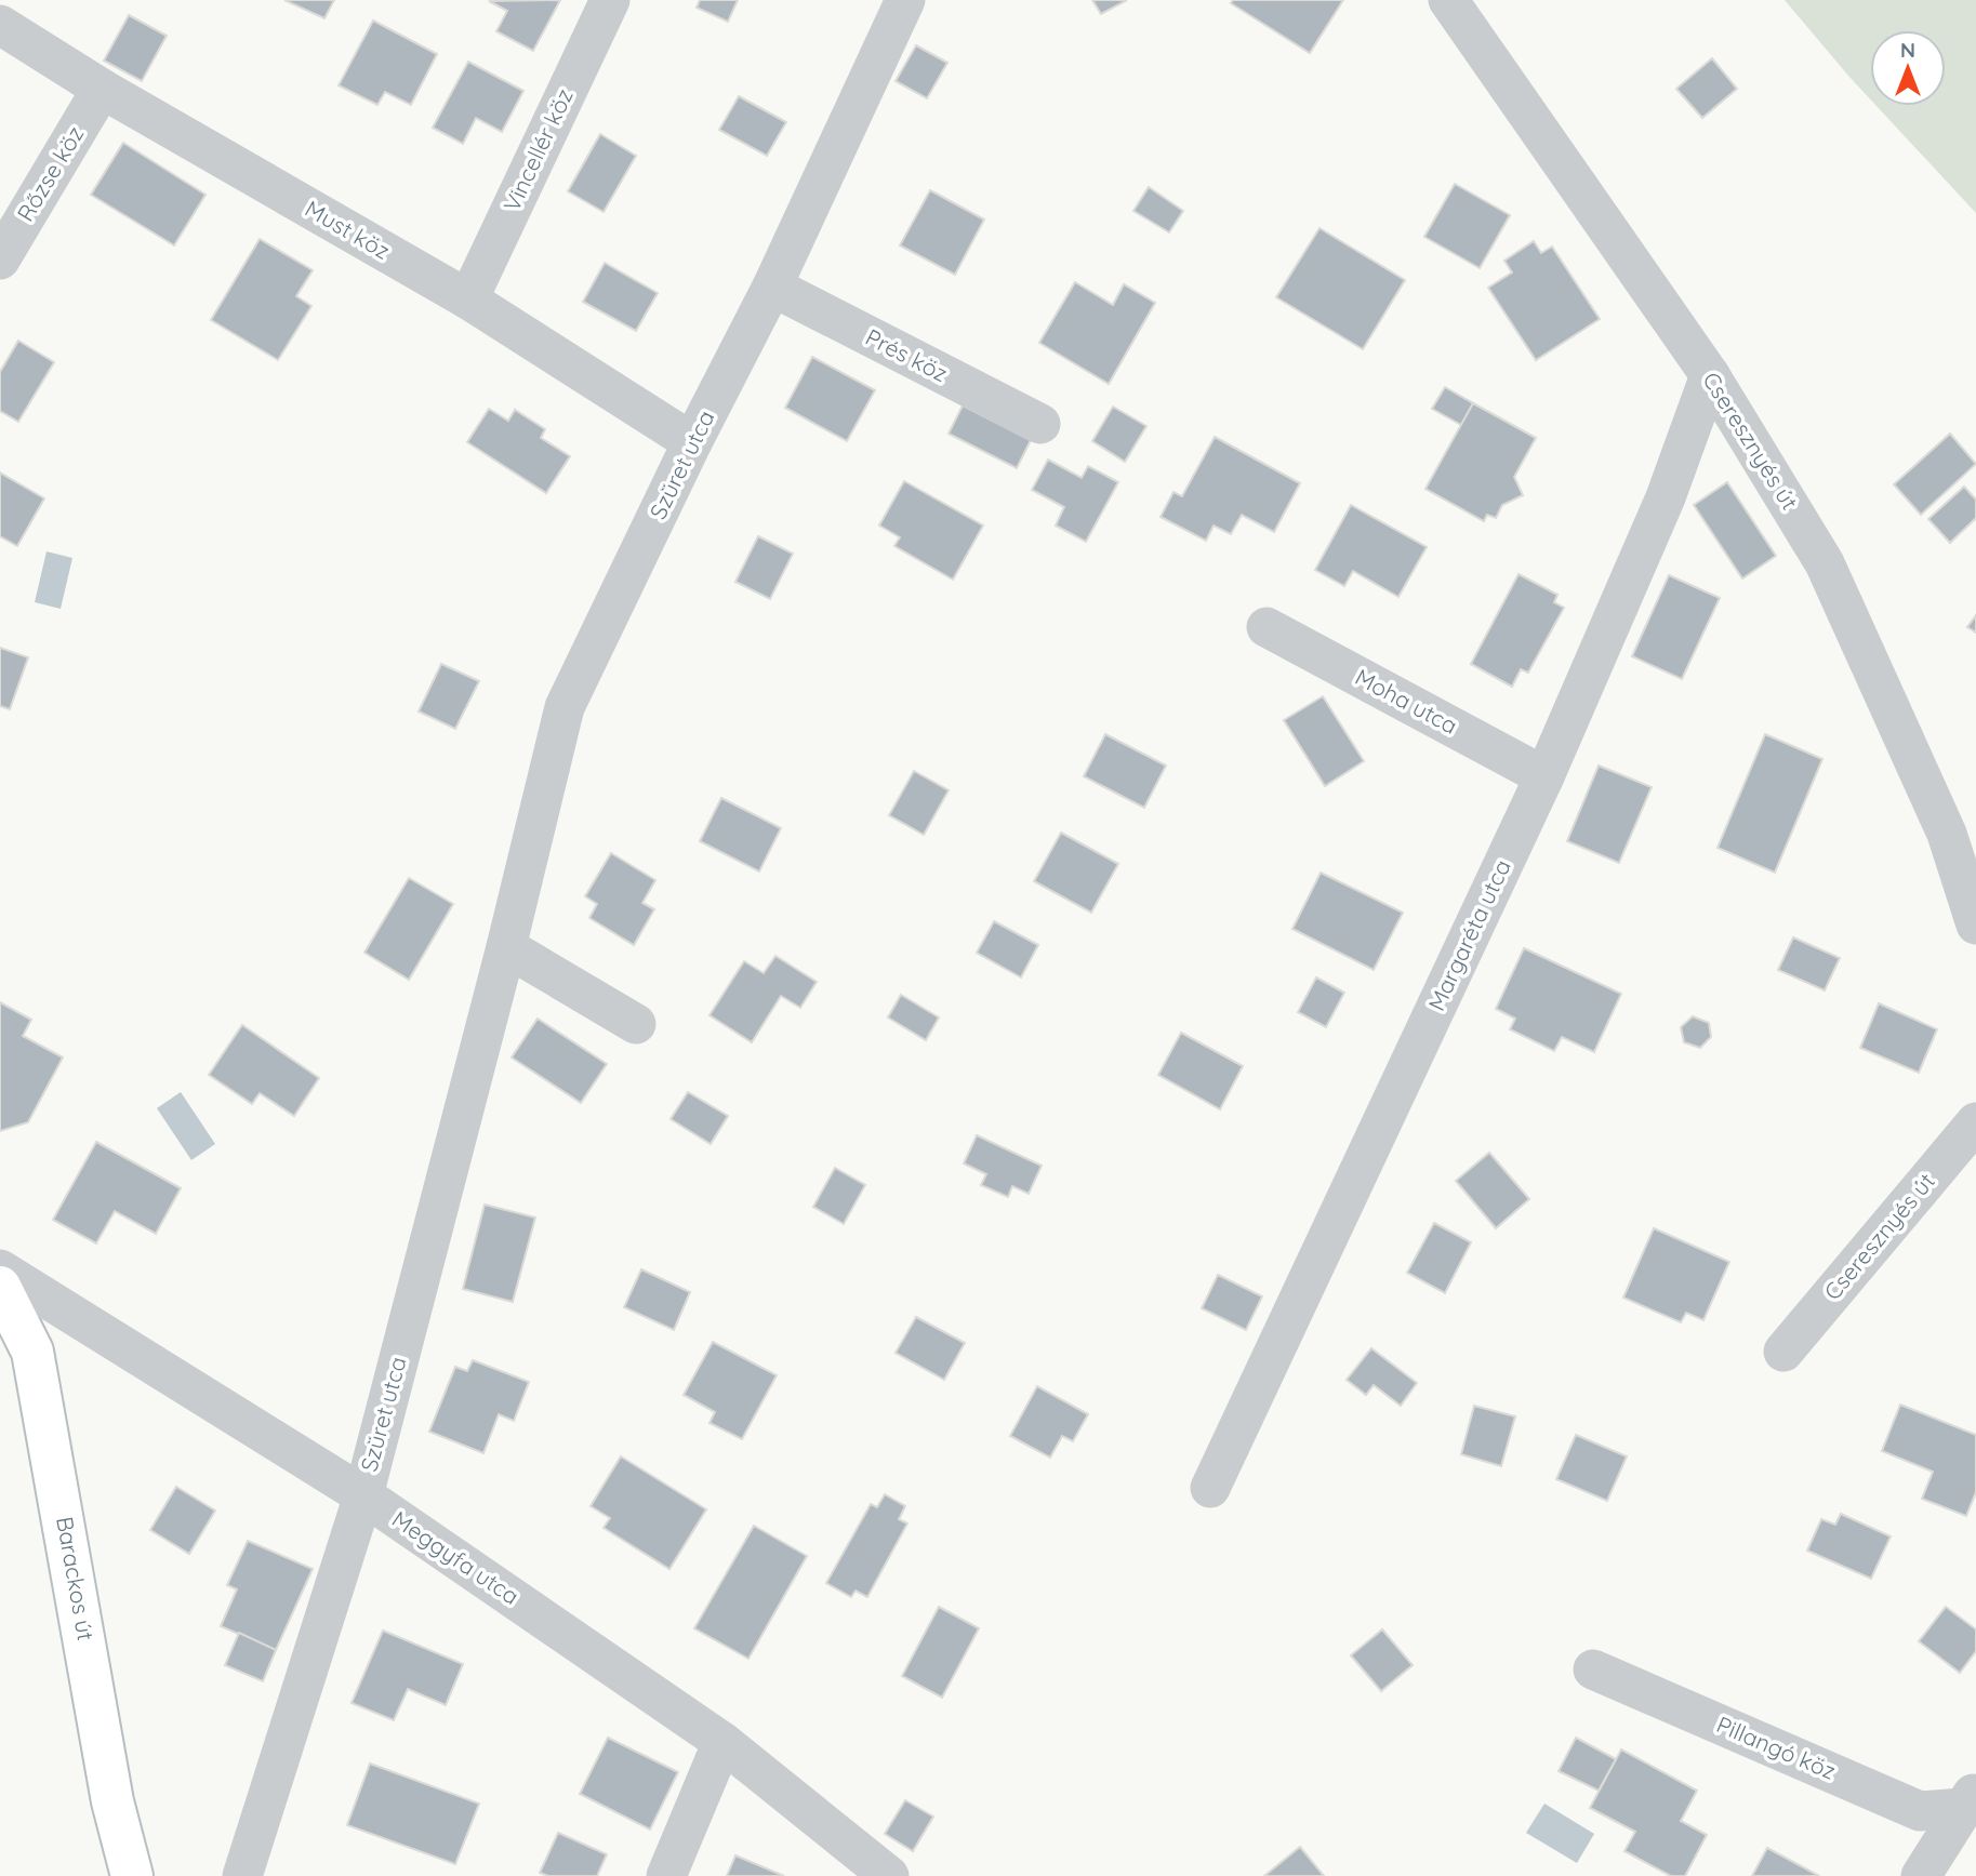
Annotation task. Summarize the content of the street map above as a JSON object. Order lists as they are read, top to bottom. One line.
{"streets":{"street":["Vincellér köz","Rőzse köz","Must köz","Prés köz","Cseresznyés út","Szüret utca","Moha utca","Margaréta utca","Meggyfa utca","Barackos út","Pillangó köz"]},"crossings":[["Vincellér köz","Must köz"],["Rőzse köz","Must köz"],["Must köz","Szüret utca"],["Prés köz","Szüret utca"],["Cseresznyés út","Margaréta utca"],["Szüret utca","Meggyfa utca"],["Moha utca","Margaréta utca"]],"north":"top"}
